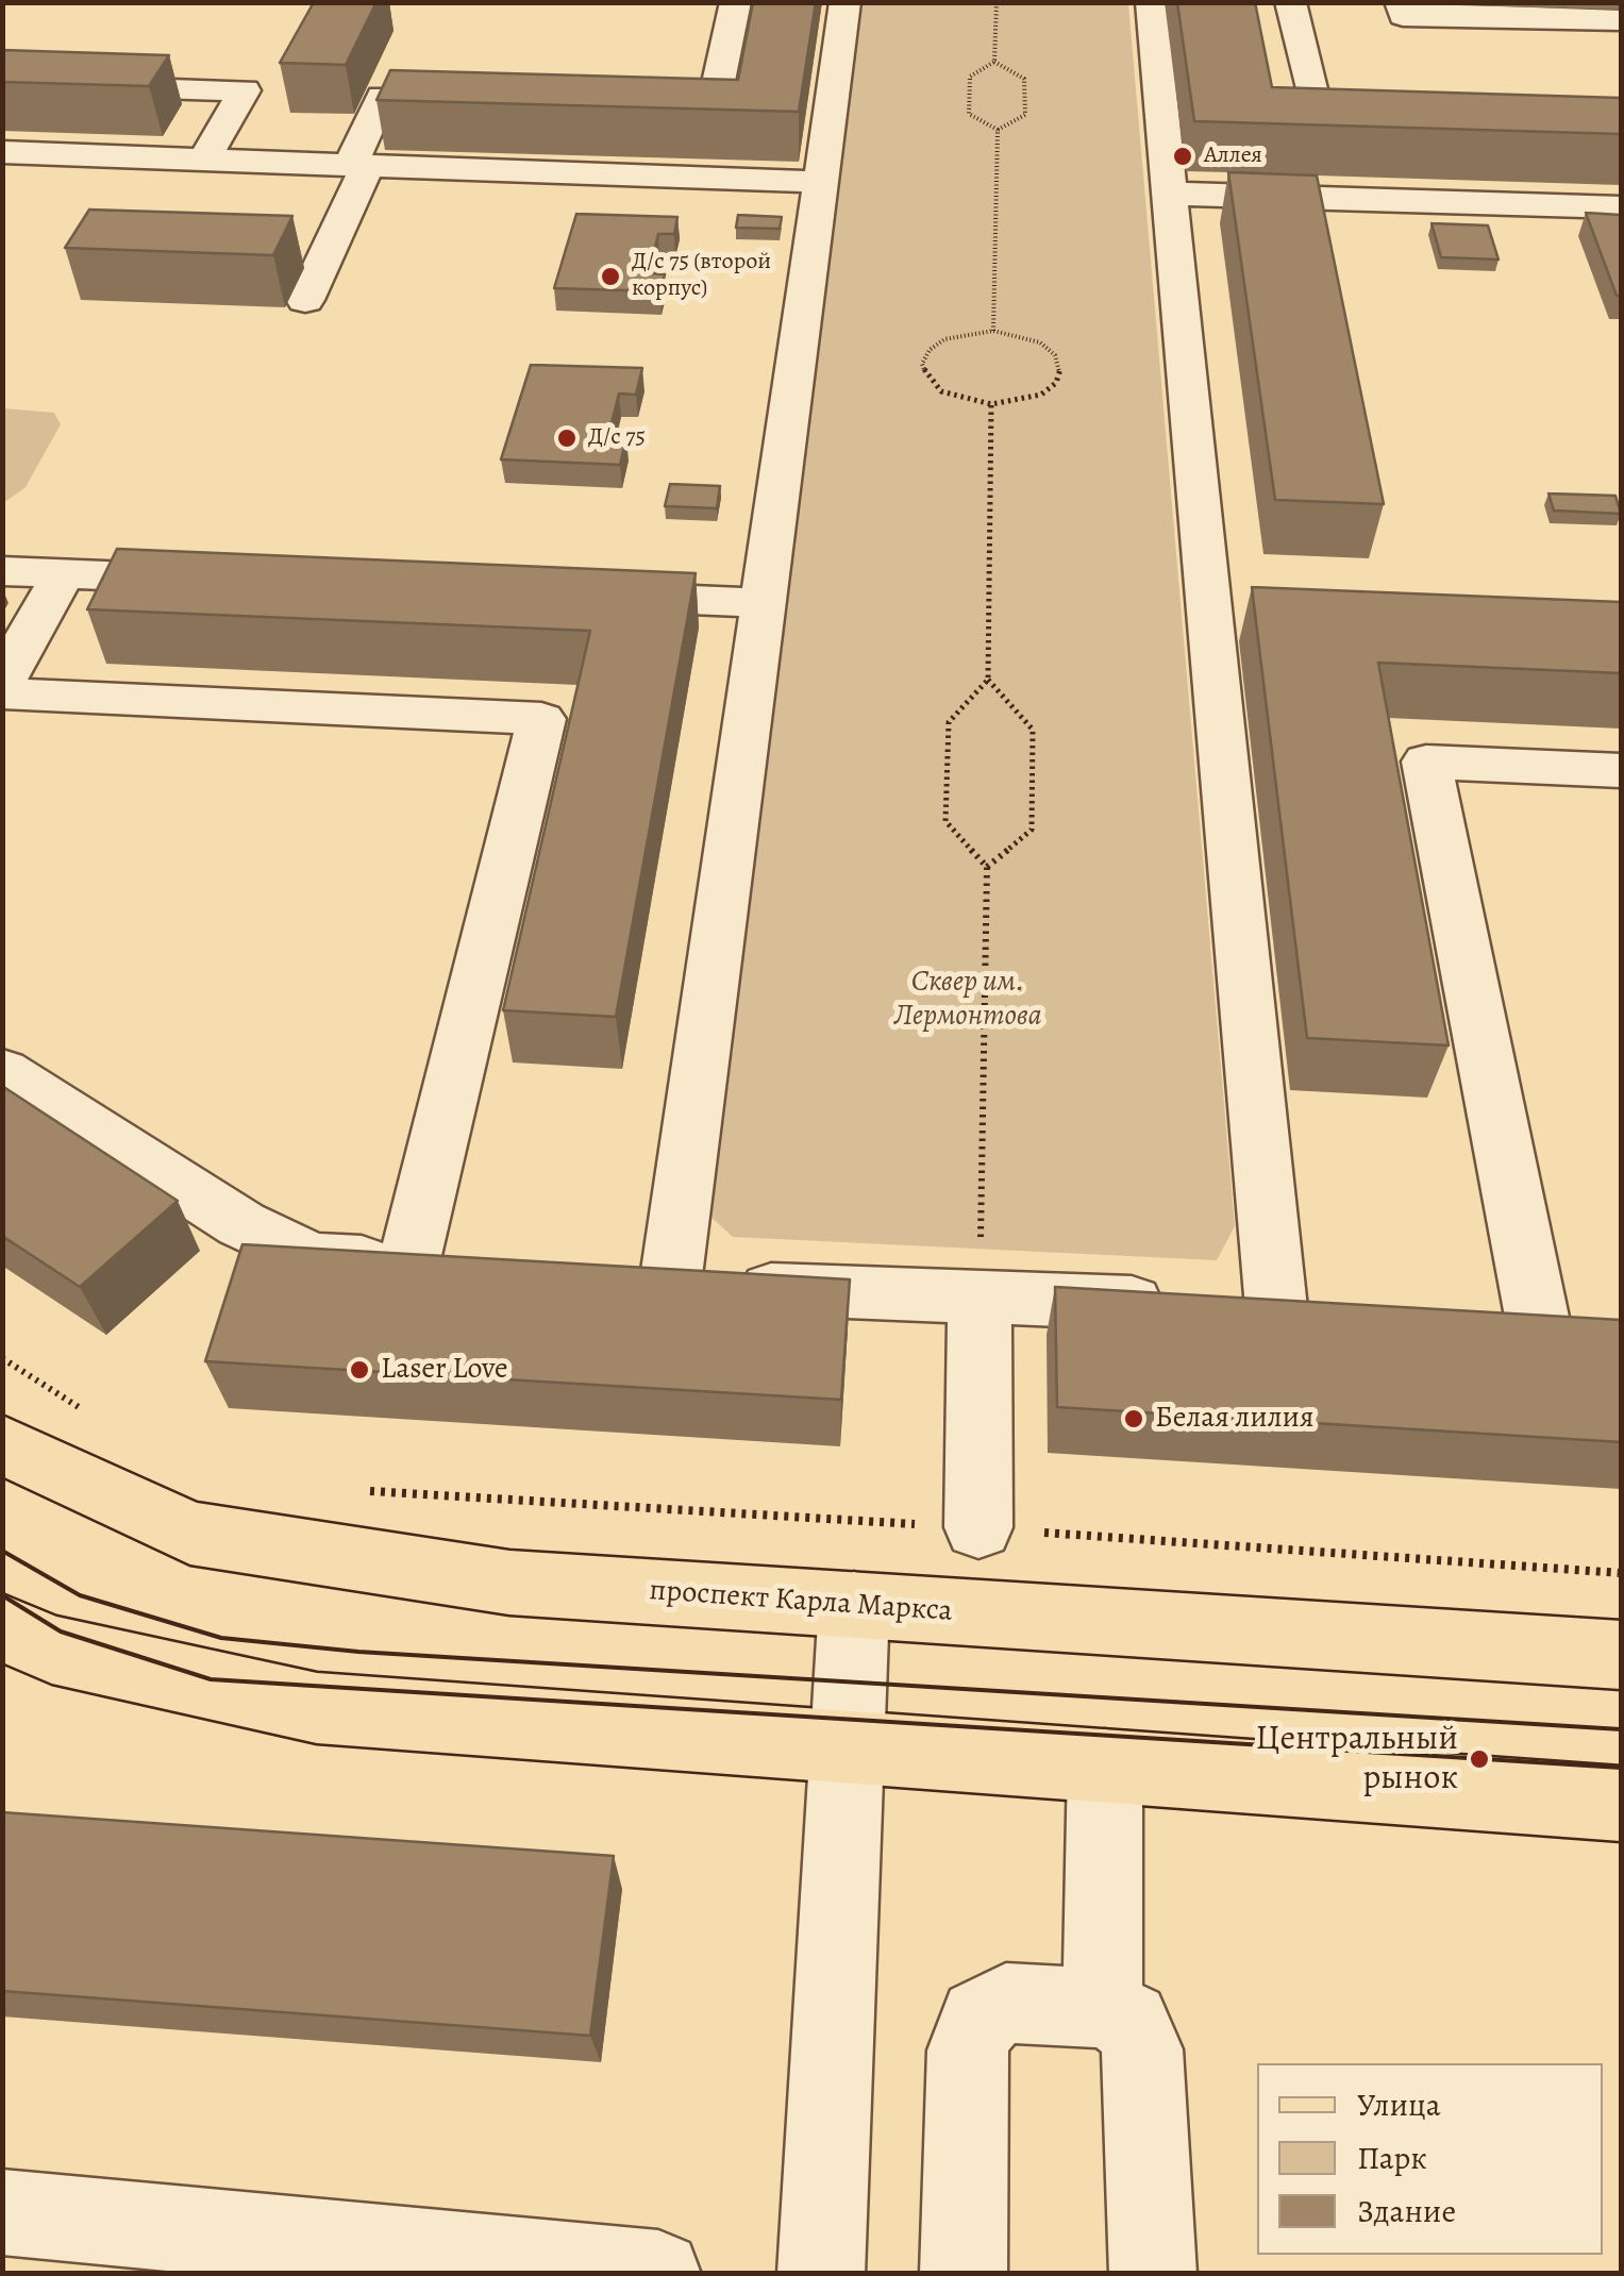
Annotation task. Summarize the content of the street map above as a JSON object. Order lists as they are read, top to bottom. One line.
{"streets":{"main road":["проспект Карла Маркса"]},"parks":["Сквер им. Лермонтова"],"places":["Аллея","Д/с 75 (второй корпус)","Д/с 75","Laser Love","Белая лилия","Центральный рынок"],"legend":["Улица","Парк","Здание"]}
